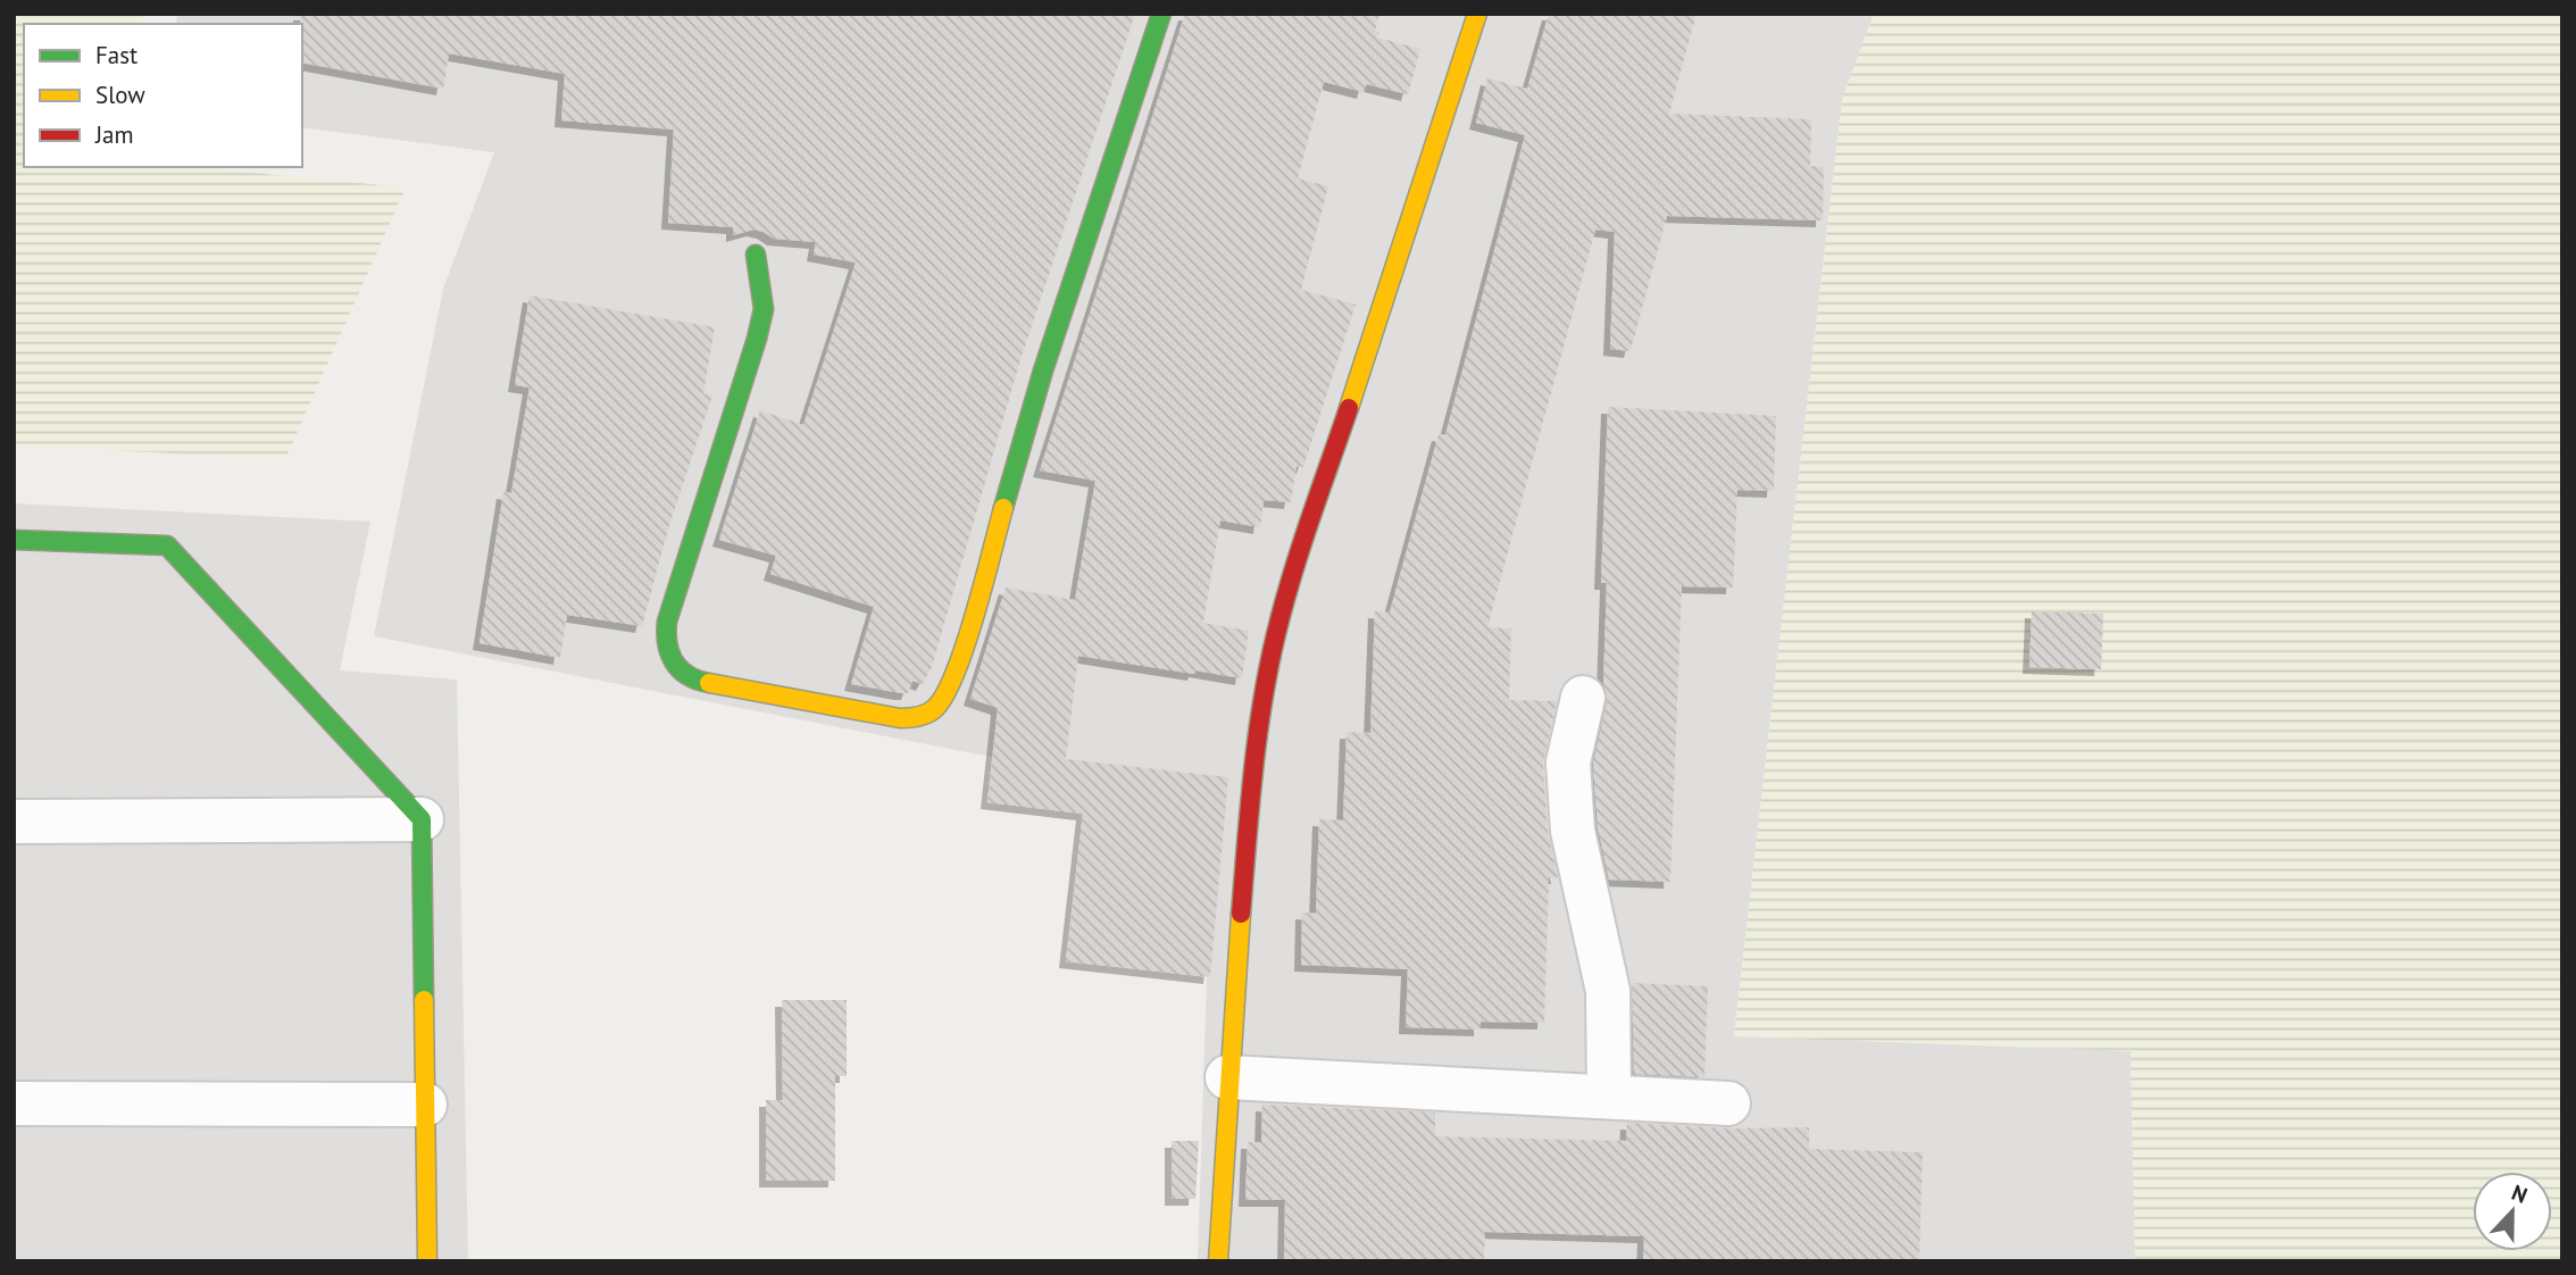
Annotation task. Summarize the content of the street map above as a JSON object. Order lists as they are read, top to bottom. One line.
{"legend":["Fast","Slow","Jam"],"north":"top"}
